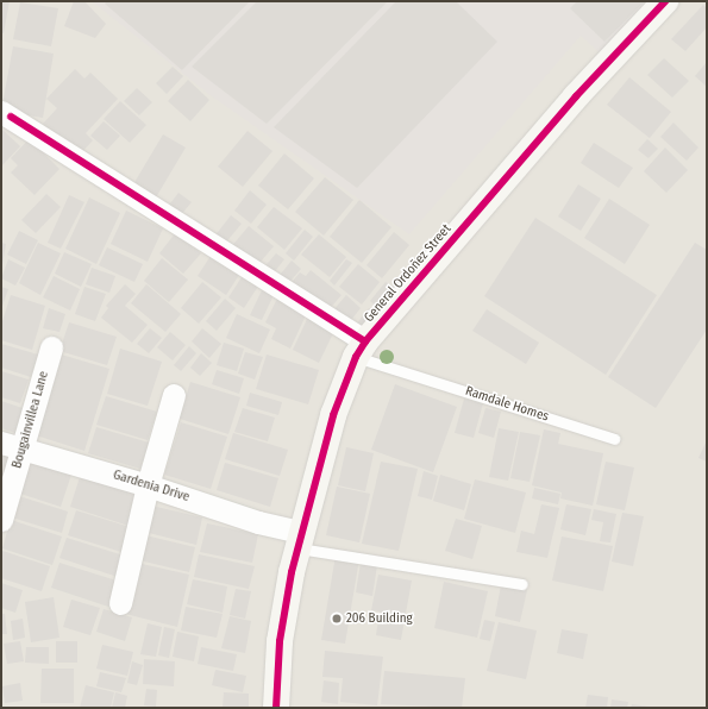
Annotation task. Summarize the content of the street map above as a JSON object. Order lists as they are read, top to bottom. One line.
{"streets":{"main road":["General Ordoñez Street"],"street":["Bougainvillea Lane","Gardenia Drive"],"lane":["Ramdale Homes"]},"crossings":[["General Ordoñez Street","Ramdale Homes"],["General Ordoñez Street","Gardenia Drive"],["Bougainvillea Lane","Gardenia Drive"]],"places":["206 Building"]}
